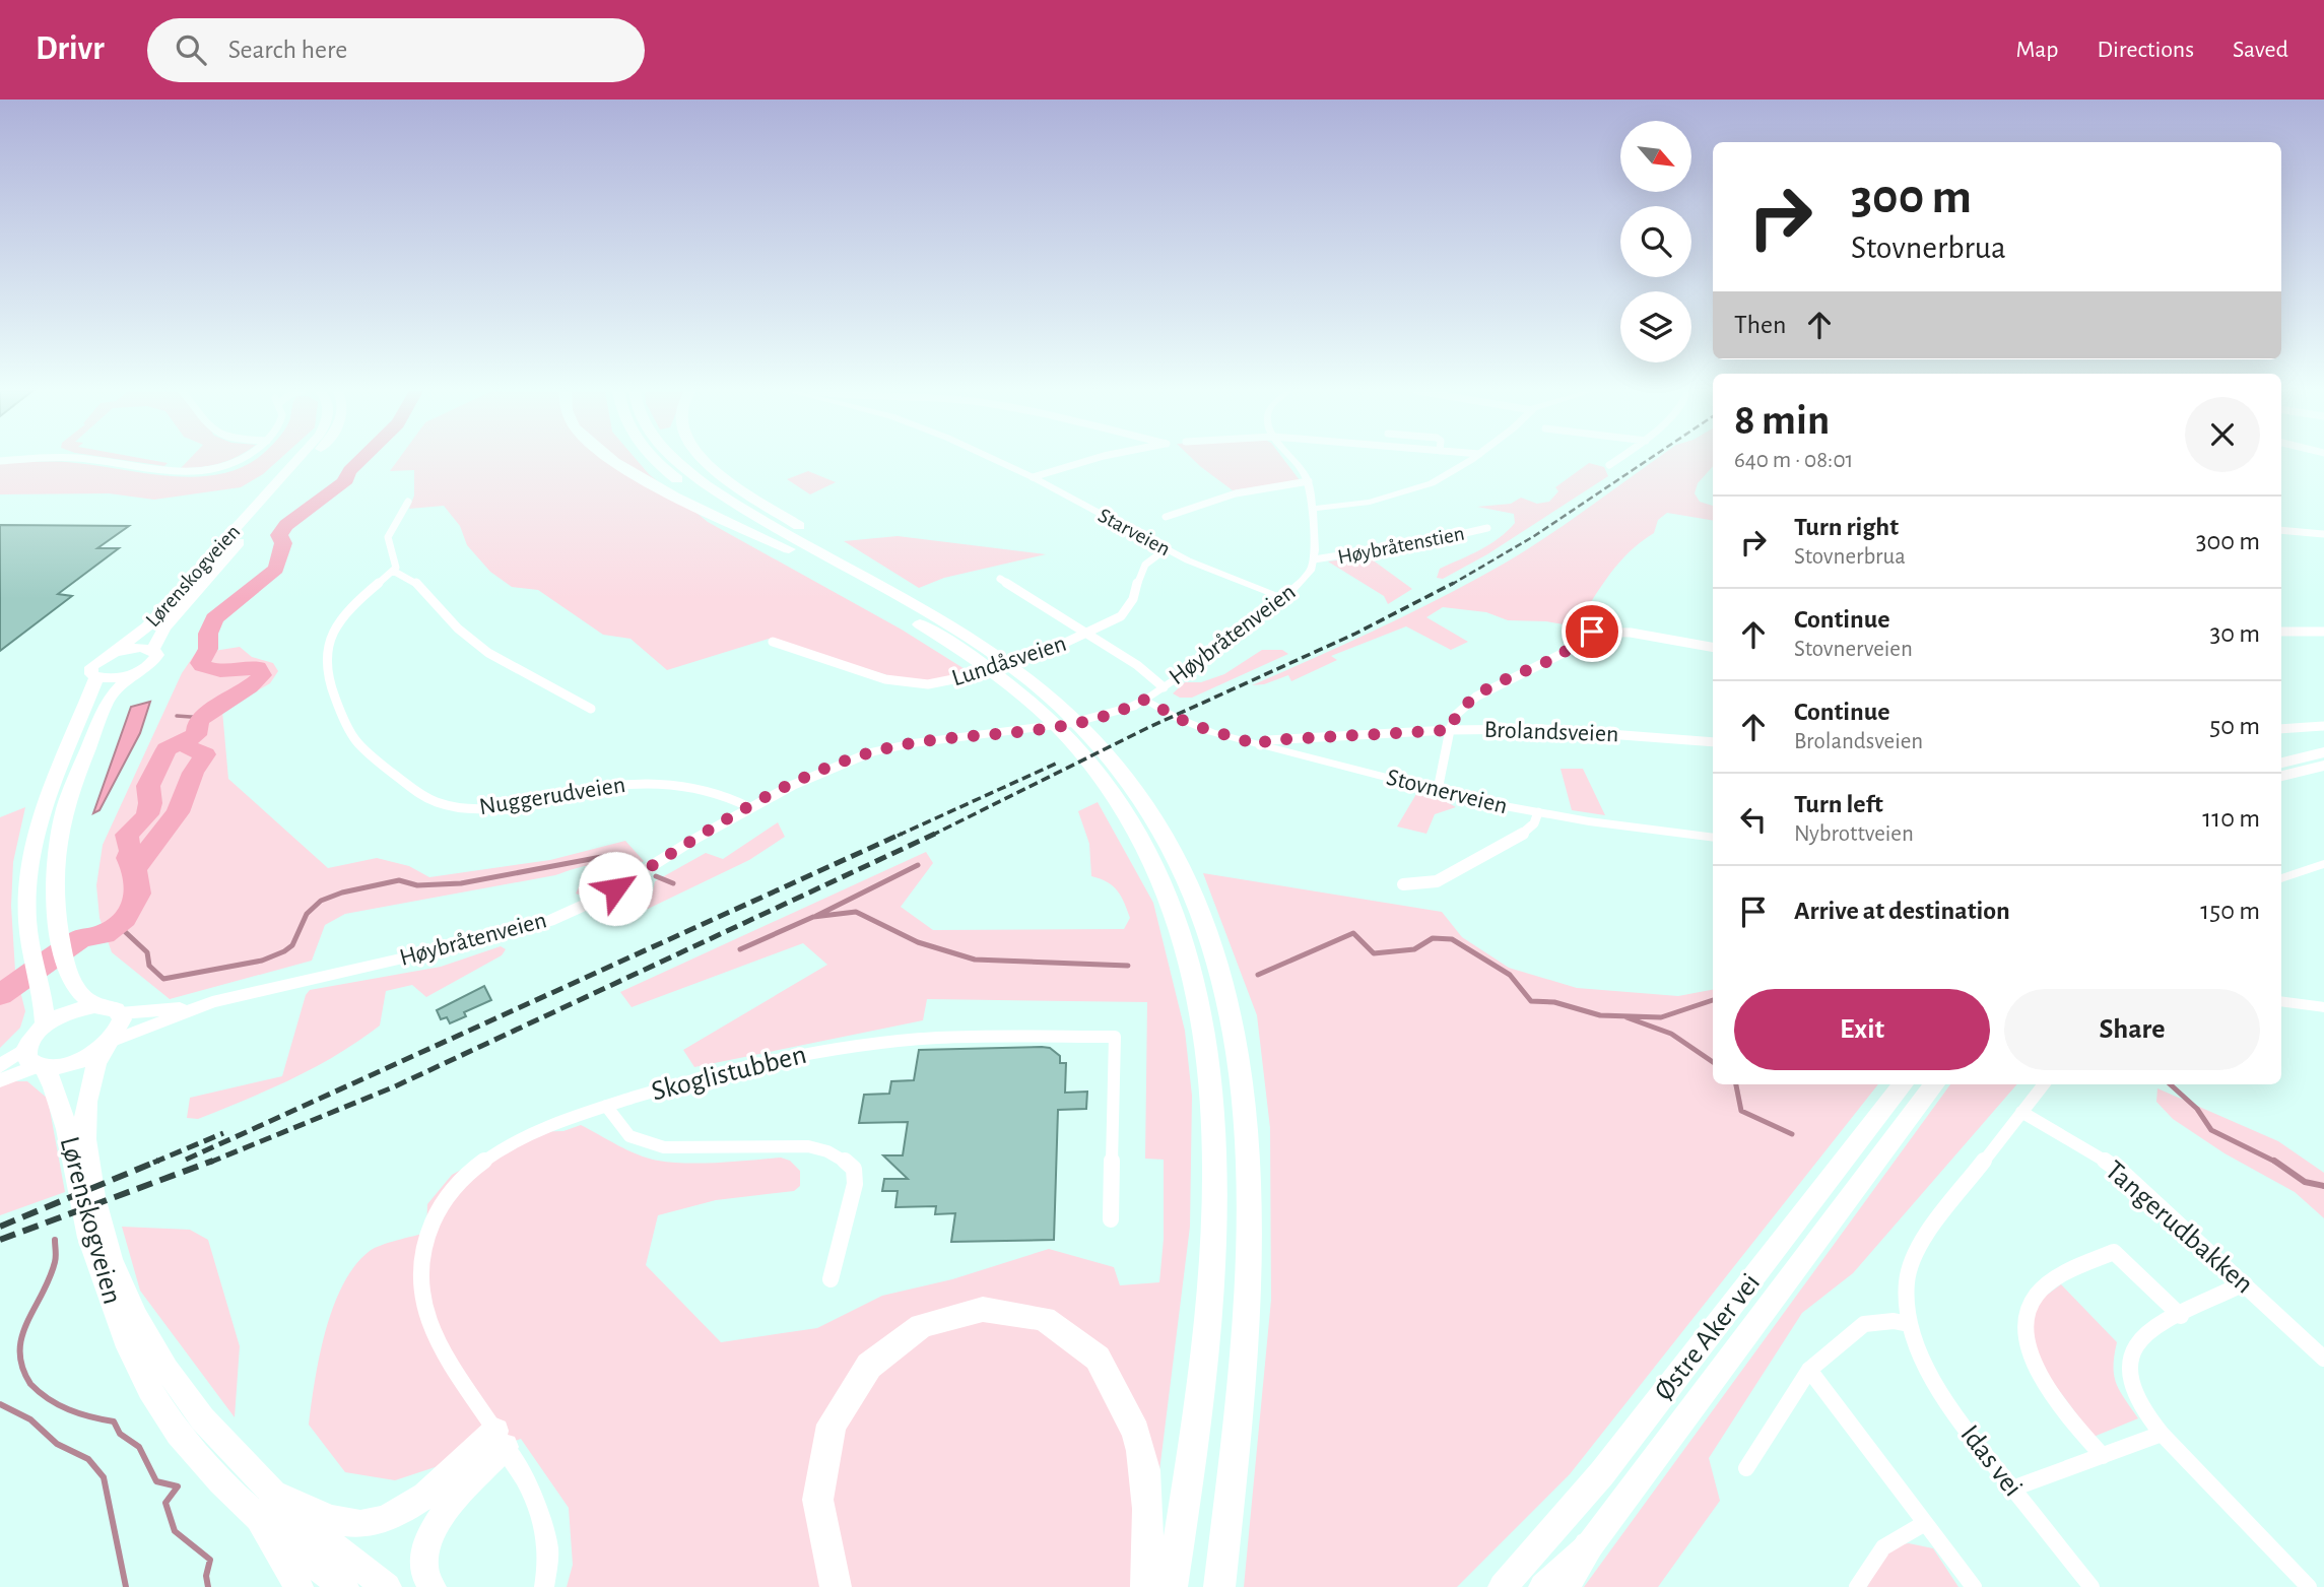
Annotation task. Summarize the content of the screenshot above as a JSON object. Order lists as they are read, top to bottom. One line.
{"streets":{"highway":["Lørenskogveien","Østre Aker vei"],"main road":["Høybråtenveien"],"street":["Starveien","Høybråtenstien","Lundåsveien","Brolandsveien","Stovnerveien","Nuggerudveien","Skoglistubben","Tangerudbakken","Idas vei"]},"crossings":[["Starveien","Høybråtenveien"],["Starveien","Lundåsveien"],["Høybråtenstien","Høybråtenveien"],["Lørenskogveien","Høybråtenveien"],["Høybråtenveien","Stovnerveien"],["Høybråtenveien","Nuggerudveien"],["Brolandsveien","Stovnerveien"],["Tangerudbakken","Idas vei"]],"north":"bottom right","page":{"header":"Drivr","search":"Search here","nav":["Map","Directions","Saved"],"turn":["300 m","Stovnerbrua"],"then":"Then","heading":["8 min","640 m · 08:01"],"list":[{"name":"Turn right","note":"Stovnerbrua","value":"300 m"},{"name":"Continue","note":"Stovnerveien","value":"30 m"},{"name":"Continue","note":"Brolandsveien","value":"50 m"},{"name":"Turn left","note":"Nybrottveien","value":"110 m"},{"name":"Arrive at destination","value":"150 m"}],"buttons":["Exit","Share"]}}
